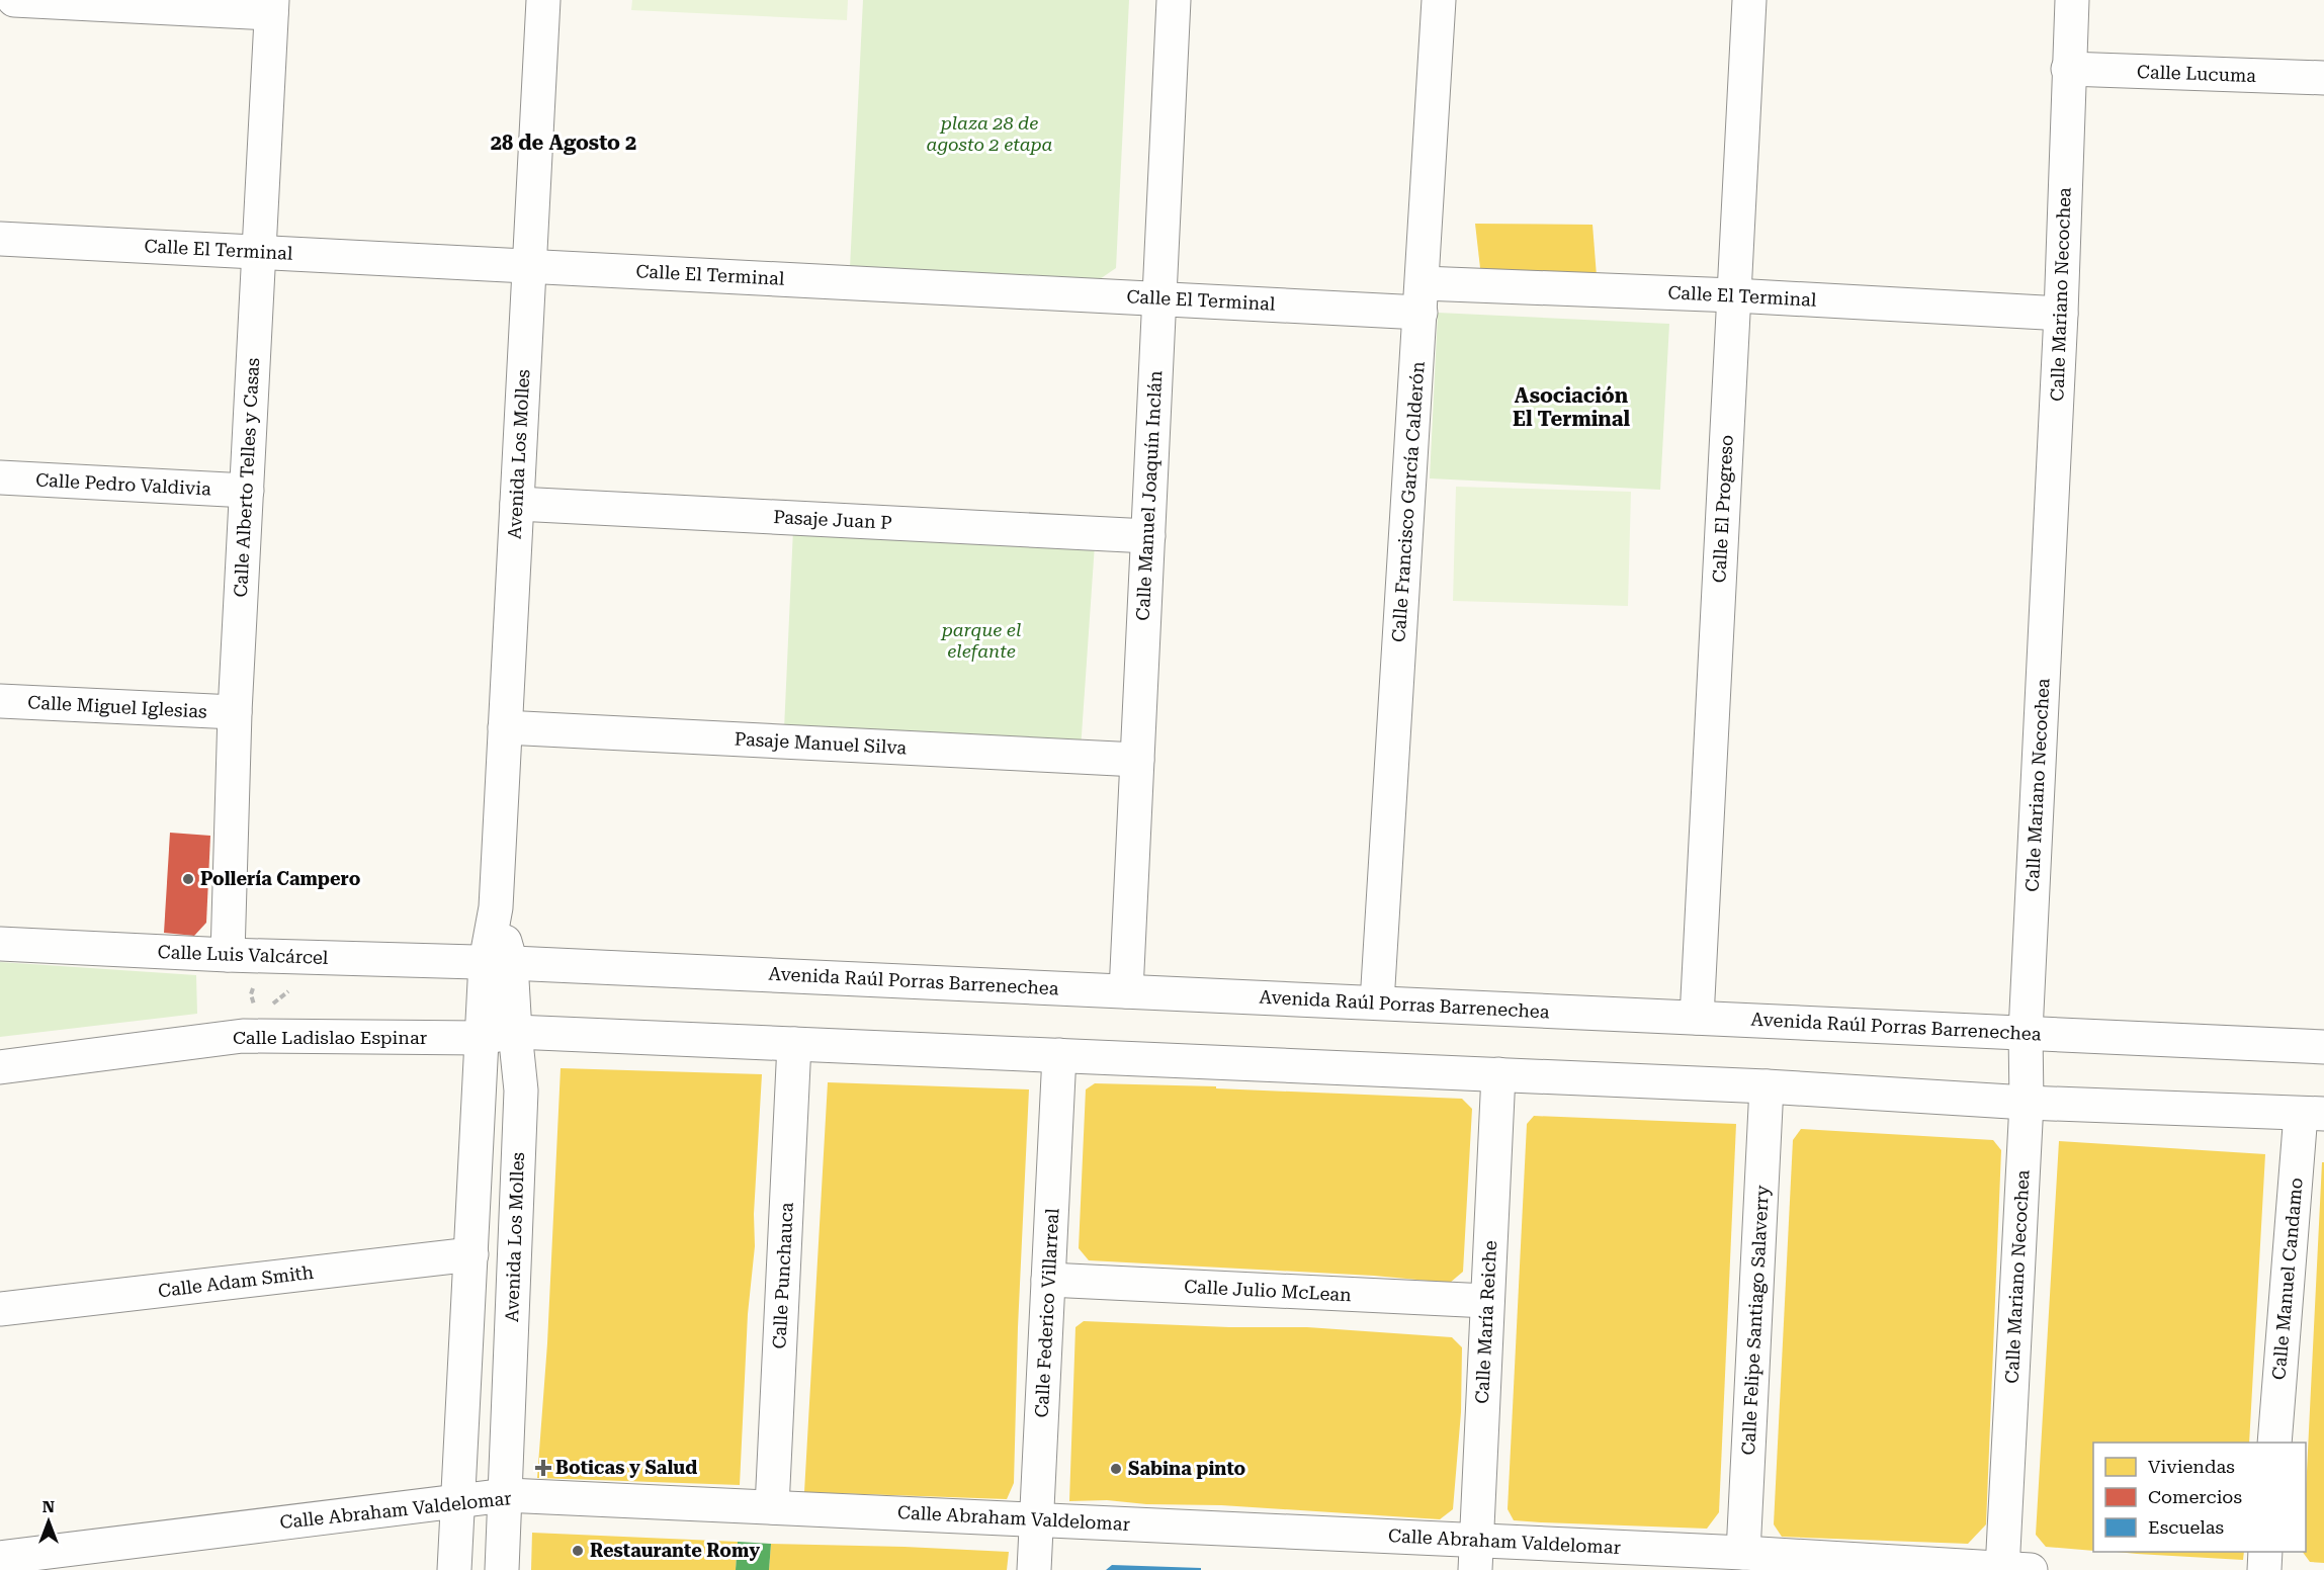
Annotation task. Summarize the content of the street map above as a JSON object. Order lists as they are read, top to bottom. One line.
{"streets":{"street":["Calle Lucuma","Calle El Terminal","Calle Mariano Necochea","Avenida Los Molles","Calle Alberto Telles y Casas","Calle Pedro Valdivia","Calle Manuel Joaquín Inclán","Calle Francisco García Calderón","Calle El Progreso","Pasaje Juan P","Calle Miguel Iglesias","Pasaje Manuel Silva","Calle Luis Valcárcel","Avenida Raúl Porras Barrenechea","Calle Ladislao Espinar","Calle Punchauca","Calle Manuel Candamo","Calle Adam Smith","Calle Julio McLean","Calle Federico Villarreal","Calle Felipe Santiago Salaverry","Calle María Reiche","Calle Abraham Valdelomar"]},"crossings":[["Calle Lucuma","Calle Mariano Necochea"],["Calle El Terminal","Calle Mariano Necochea"],["Calle El Terminal","Avenida Los Molles"],["Calle El Terminal","Calle Alberto Telles y Casas"],["Calle El Terminal","Calle Manuel Joaquín Inclán"],["Calle El Terminal","Calle Francisco García Calderón"],["Calle El Terminal","Calle El Progreso"],["Calle Mariano Necochea","Avenida Raúl Porras Barrenechea"],["Calle Mariano Necochea","Calle Abraham Valdelomar"],["Avenida Los Molles","Pasaje Juan P"],["Avenida Los Molles","Pasaje Manuel Silva"],["Avenida Los Molles","Calle Luis Valcárcel"],["Avenida Los Molles","Avenida Raúl Porras Barrenechea"],["Avenida Los Molles","Calle Ladislao Espinar"],["Avenida Los Molles","Calle Adam Smith"],["Avenida Los Molles","Calle Abraham Valdelomar"],["Calle Alberto Telles y Casas","Calle Pedro Valdivia"],["Calle Alberto Telles y Casas","Calle Miguel Iglesias"],["Calle Alberto Telles y Casas","Calle Luis Valcárcel"],["Calle Manuel Joaquín Inclán","Pasaje Juan P"],["Calle Manuel Joaquín Inclán","Pasaje Manuel Silva"],["Calle Manuel Joaquín Inclán","Avenida Raúl Porras Barrenechea"],["Calle Francisco García Calderón","Avenida Raúl Porras Barrenechea"],["Calle El Progreso","Avenida Raúl Porras Barrenechea"],["Calle Luis Valcárcel","Avenida Raúl Porras Barrenechea"],["Calle Punchauca","Calle Abraham Valdelomar"],["Calle Julio McLean","Calle Federico Villarreal"],["Calle Julio McLean","Calle María Reiche"],["Calle Federico Villarreal","Calle Abraham Valdelomar"],["Calle Felipe Santiago Salaverry","Calle Abraham Valdelomar"],["Calle María Reiche","Calle Abraham Valdelomar"]],"districts":["28 de Agosto 2","Asociación El Terminal"],"parks":["plaza 28 de agosto 2 etapa","parque el elefante"],"places":{"other":["Pollería Campero","Sabina pinto","Restaurante Romy"],"health":["Boticas y Salud"]},"legend":["Viviendas","Comercios","Escuelas"],"north":"top"}
